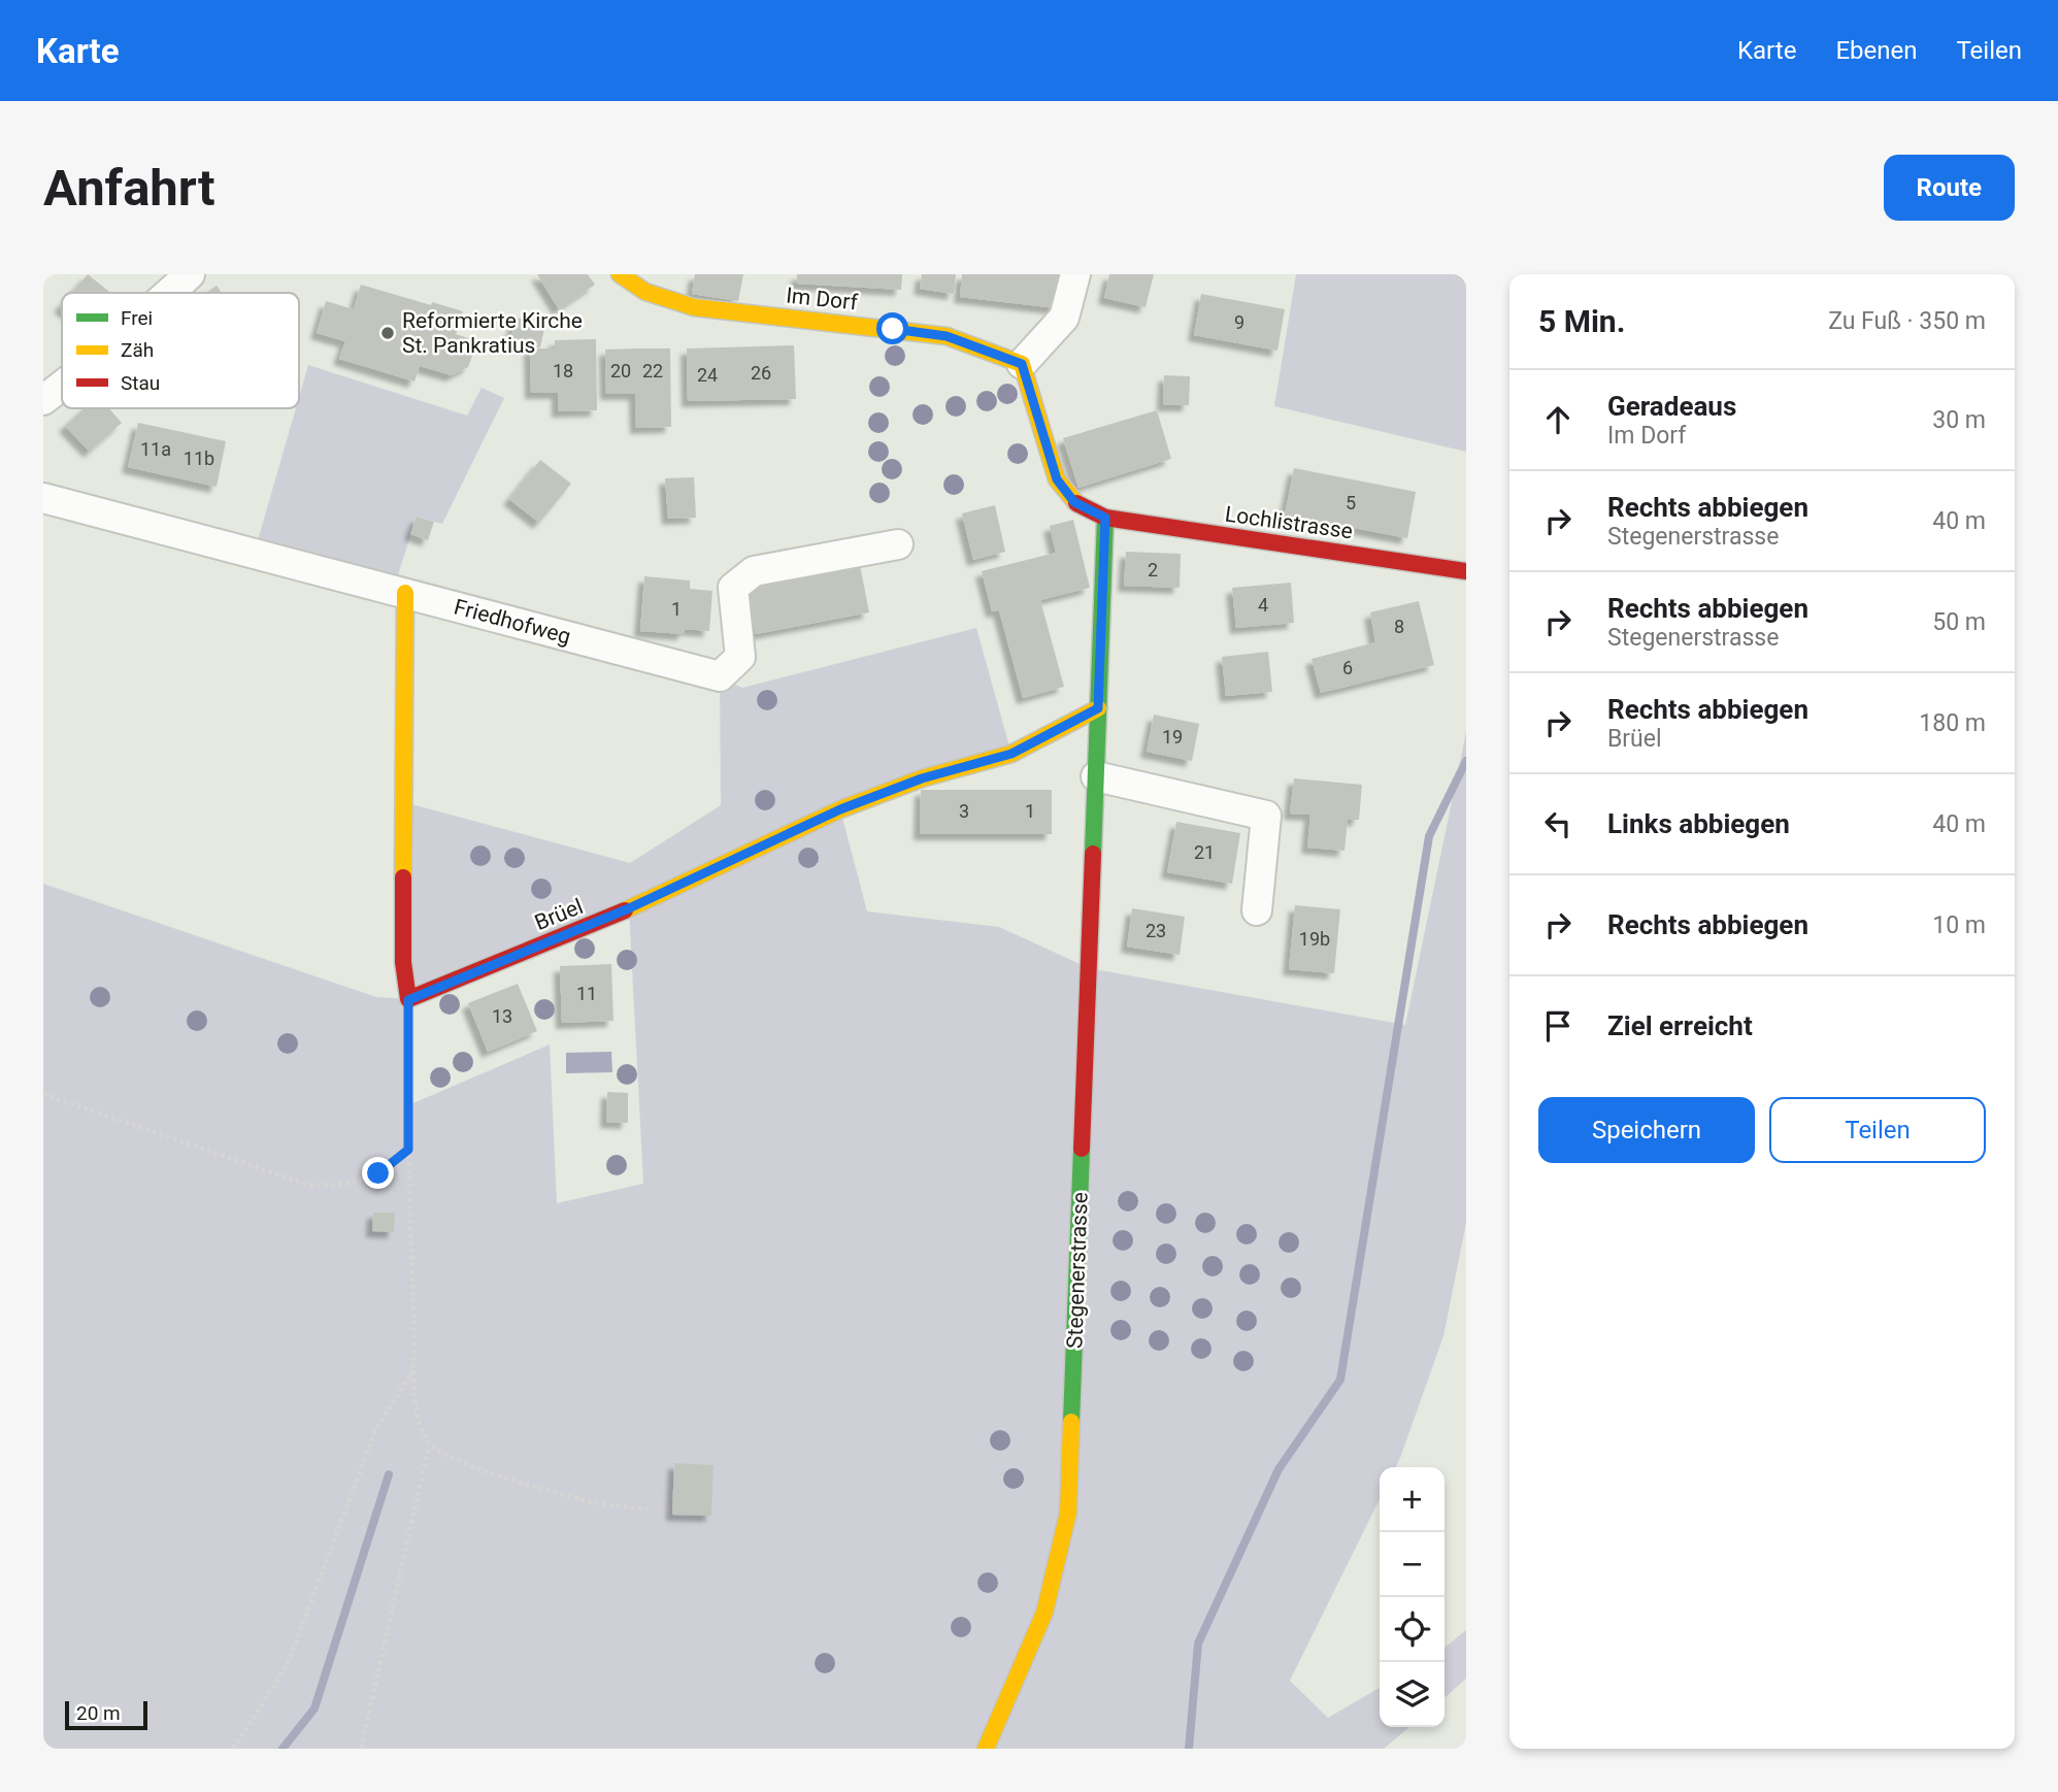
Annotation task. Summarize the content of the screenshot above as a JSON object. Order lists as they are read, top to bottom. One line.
{"streets":{"street":["Im Dorf","Lochlistrasse","Friedhofweg","Brüel","Stegenerstrasse"]},"crossings":[["Lochlistrasse","Stegenerstrasse"],["Brüel","Stegenerstrasse"]],"places":["Reformierte Kirche St. Pankratius"],"house_numbers":["9","18","20","22","26","24","11a","11b","5","2","4","1","8","6","19","3","1","21","23","19b","11","13"],"legend":["Frei","Zäh","Stau"],"scale_bar":"20 m","page":{"header":"Karte","nav":["Karte","Ebenen","Teilen"],"buttons":["Route",["Speichern","Teilen"]],"title":"Anfahrt","heading":["5 Min.","Zu Fuß · 350 m"],"list":[["Geradeaus","Im Dorf","30 m"],["Rechts abbiegen","Stegenerstrasse","40 m"],["Rechts abbiegen","Stegenerstrasse","50 m"],["Rechts abbiegen","Brüel","180 m"],["Links abbiegen","40 m"],["Rechts abbiegen","10 m"],"Ziel erreicht"],"map_buttons":["+","−"],"scale":"20 m"}}
